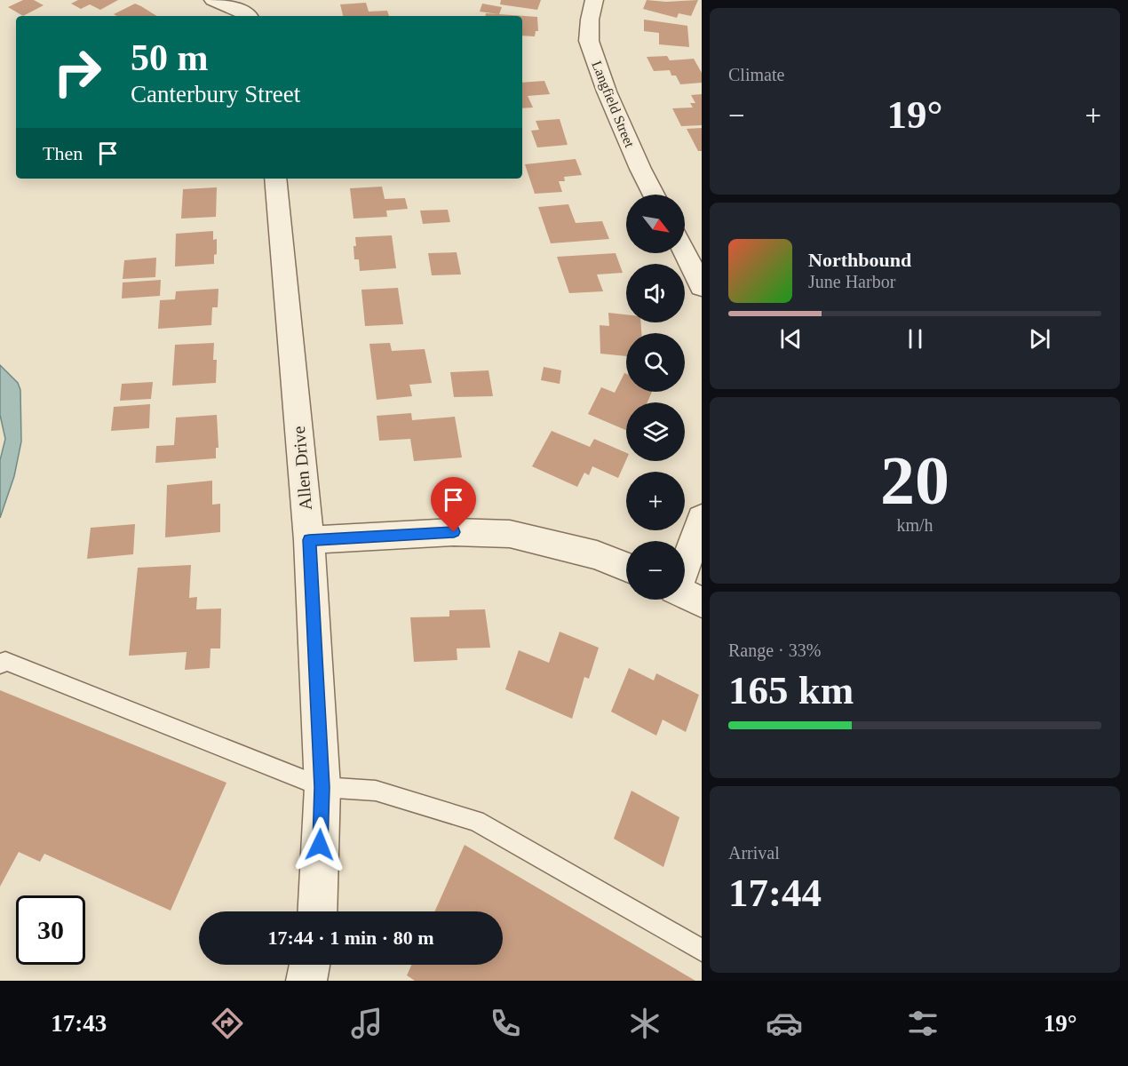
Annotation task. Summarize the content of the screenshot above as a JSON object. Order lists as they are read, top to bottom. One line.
{"streets":{"street":["Langfield Street","Allen Drive"]},"north":"bottom right","page":{"tile":["Climate",["20","km/h"],["Range · 33%","165 km"],["Arrival","17:44"]],"turn":["50 m","Canterbury Street"],"heat":["−","19°","+"],"then":"Then","map_buttons":["+","−"],"song":["Northbound","June Harbor"],"limit":"30","trip":"17:44 · 1 min · 80 m","tabs":["17:43","19°"]}}
